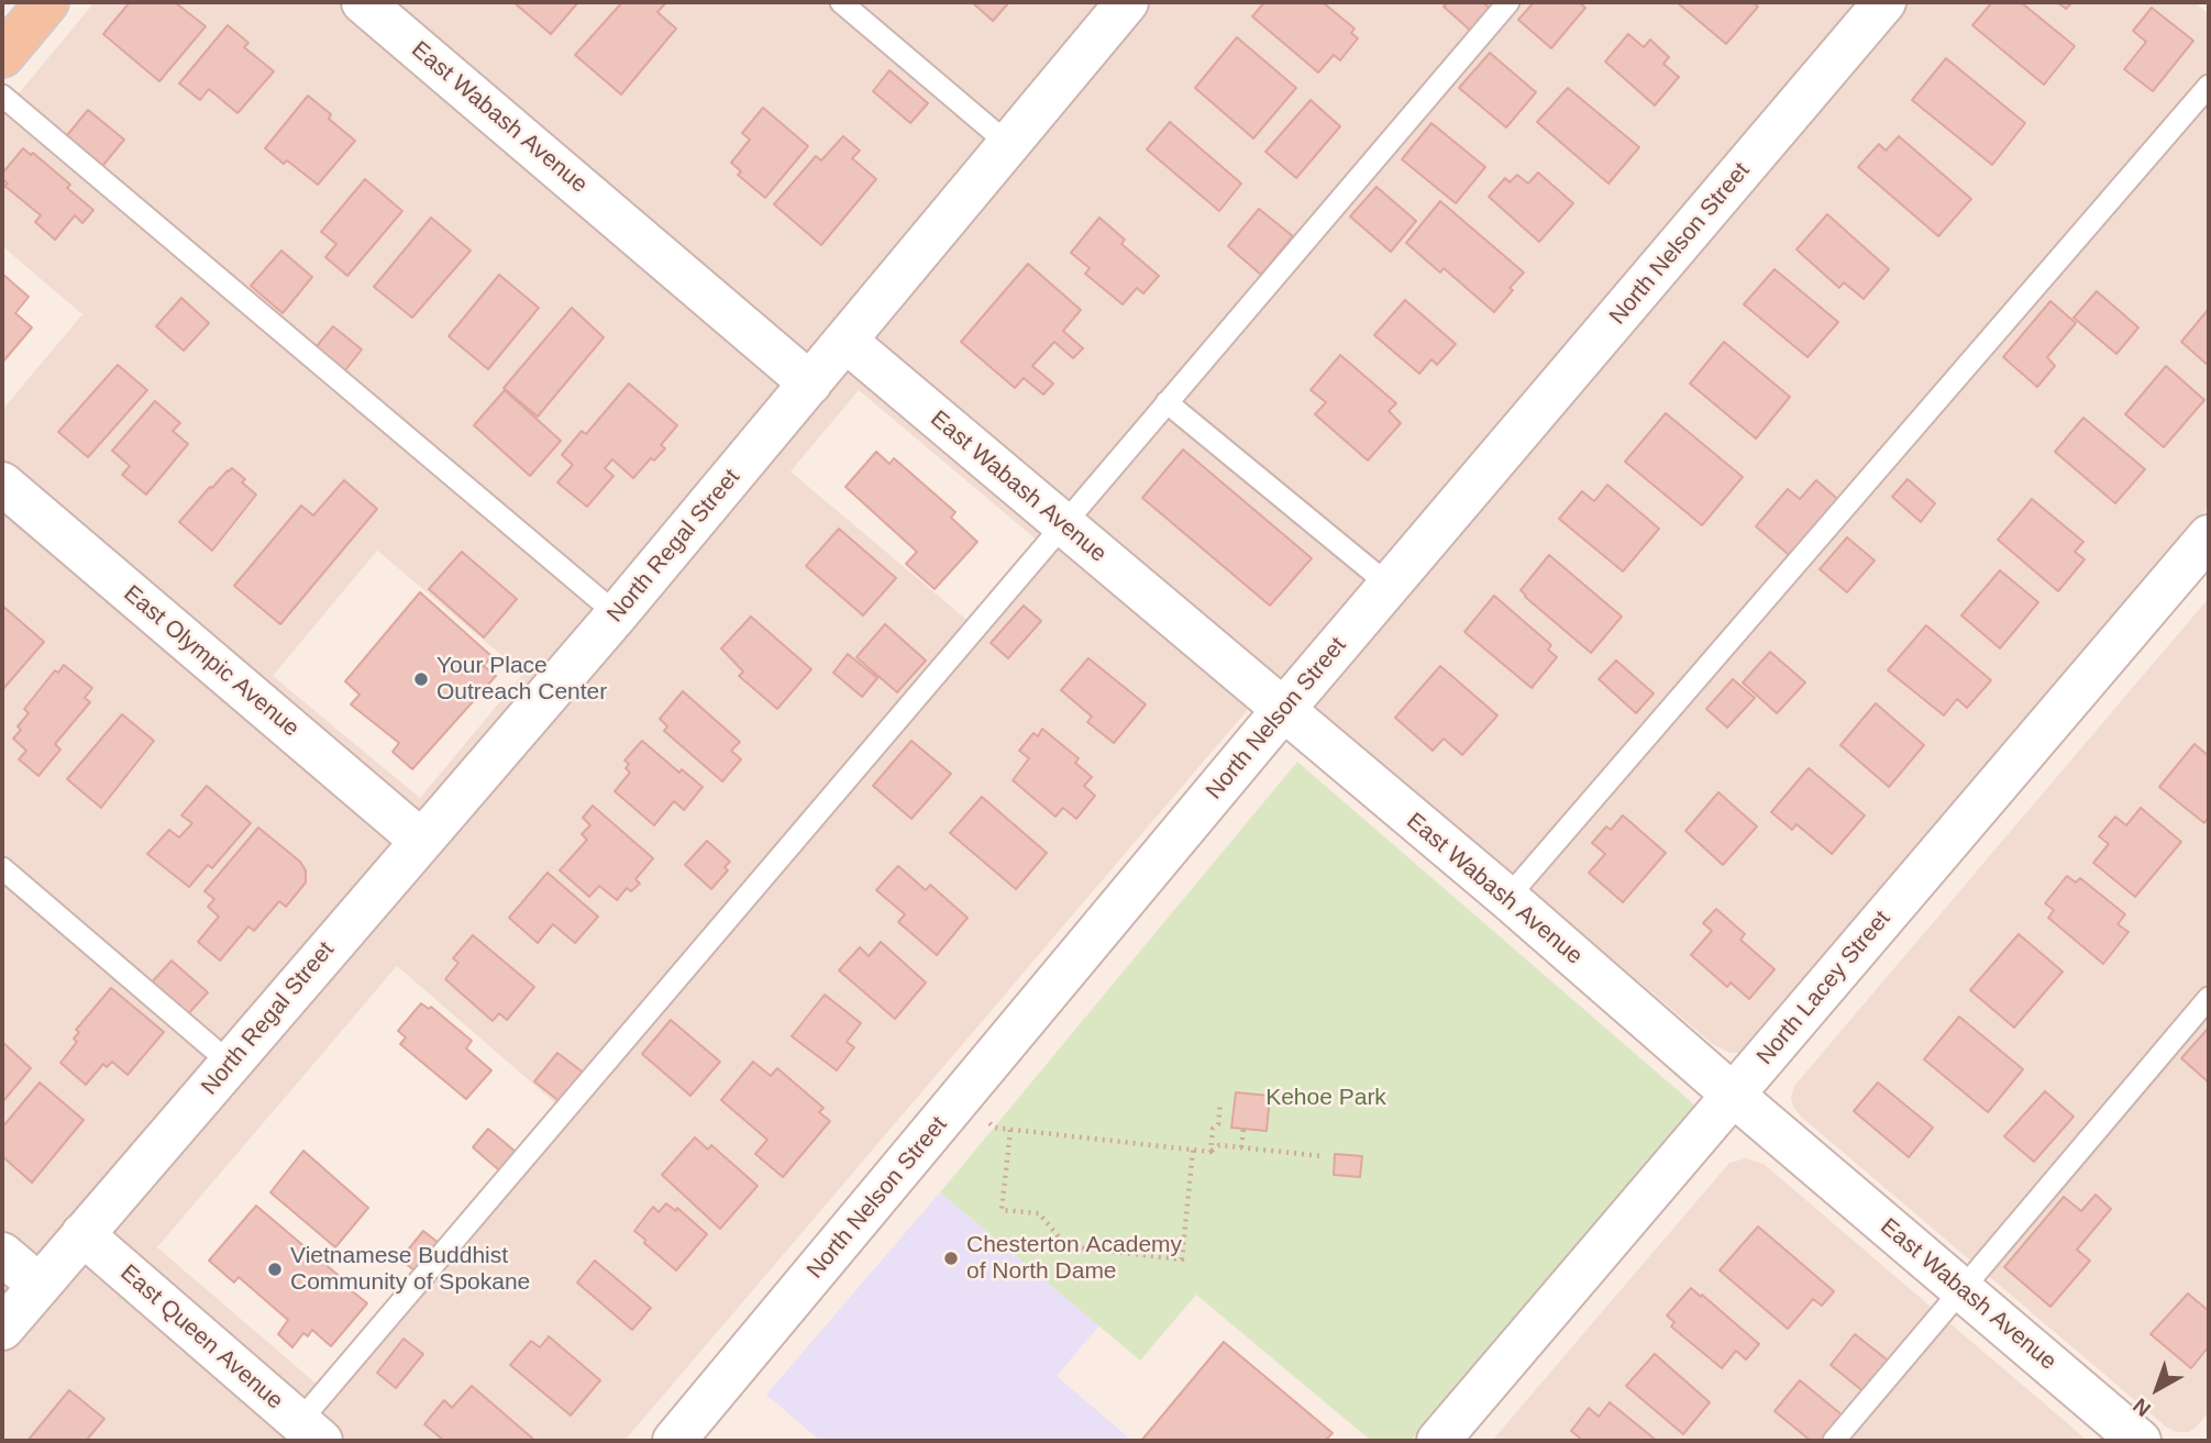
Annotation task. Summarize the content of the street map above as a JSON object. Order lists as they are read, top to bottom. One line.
{"streets":{"street":["East Wabash Avenue","North Nelson Street","North Regal Street","East Olympic Avenue","North Lacey Street","East Queen Avenue"]},"crossings":[["East Wabash Avenue","North Nelson Street"],["East Wabash Avenue","North Regal Street"],["East Wabash Avenue","North Lacey Street"],["North Regal Street","East Olympic Avenue"],["North Regal Street","East Queen Avenue"]],"parks":["Kehoe Park"],"places":["Your Place Outreach Center","Chesterton Academy of North Dame","Vietnamese Buddhist Community of Spokane"],"north":"bottom left"}
